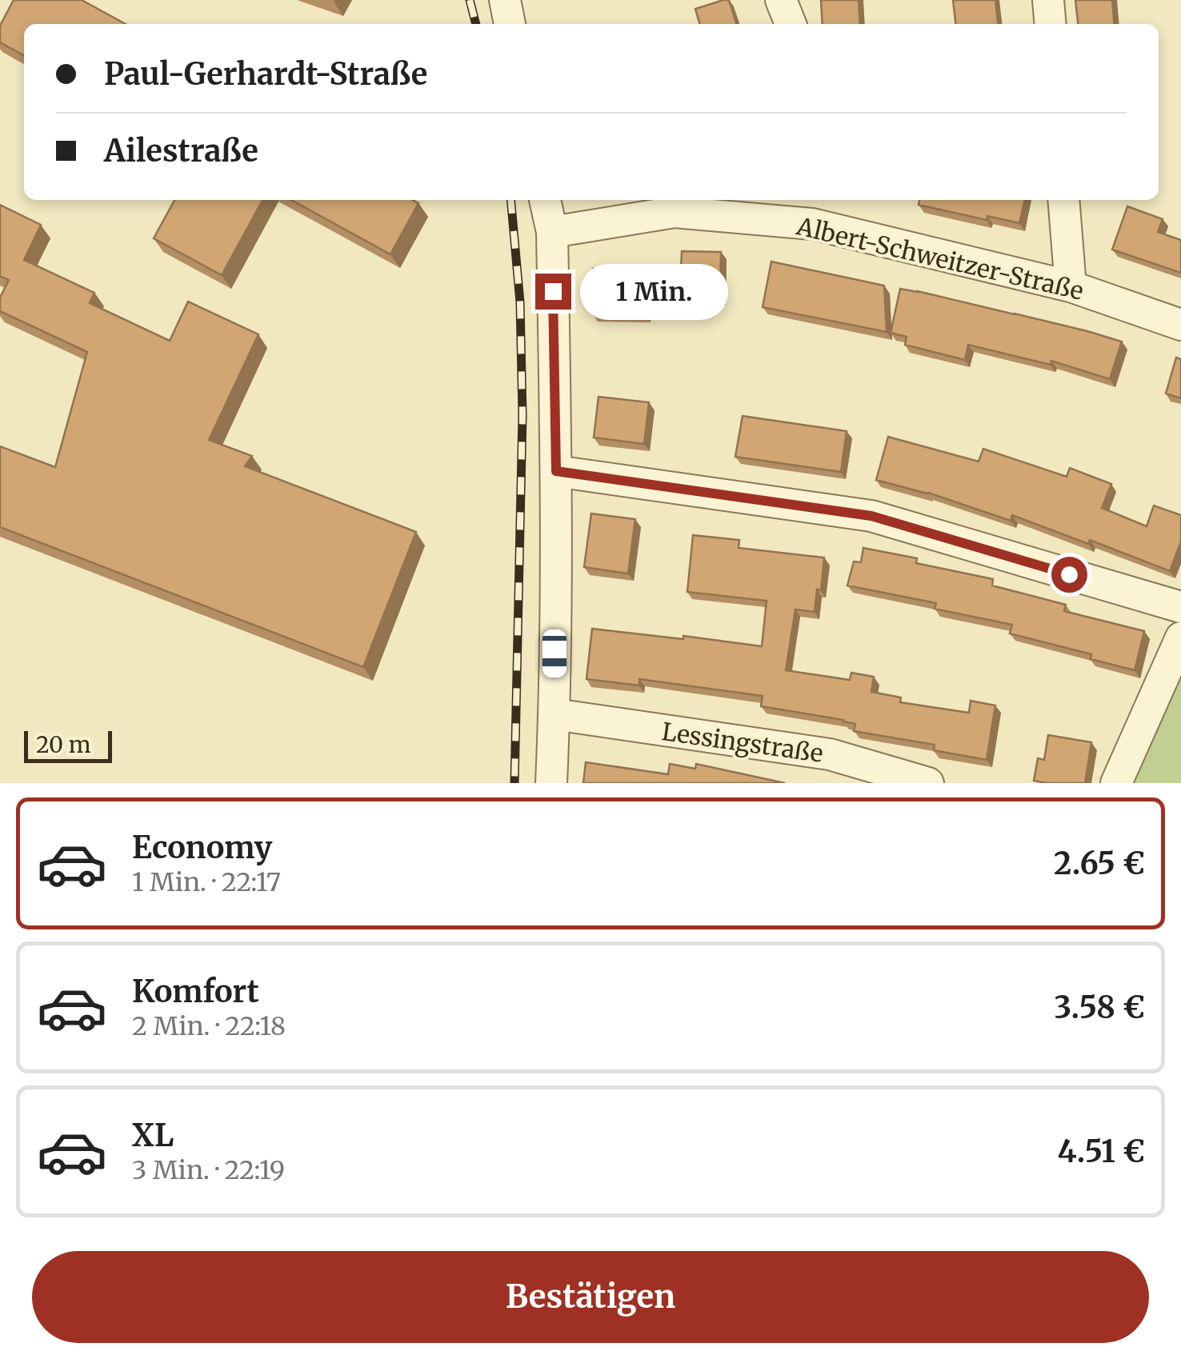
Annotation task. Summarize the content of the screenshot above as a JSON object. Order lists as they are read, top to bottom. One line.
{"streets":{"street":["Albert-Schweitzer-Straße","Lessingstraße"]},"scale_bar":"20 m","page":{"banner":["Paul-Gerhardt-Straße","Ailestraße"],"bubble":"1 Min.","scale":"20 m","list":[{"name":"Economy","note":"1 Min. · 22:17","value":"2.65 €"},{"name":"Komfort","note":"2 Min. · 22:18","value":"3.58 €"},{"name":"XL","note":"3 Min. · 22:19","value":"4.51 €"}],"buttons":"Bestätigen"}}
